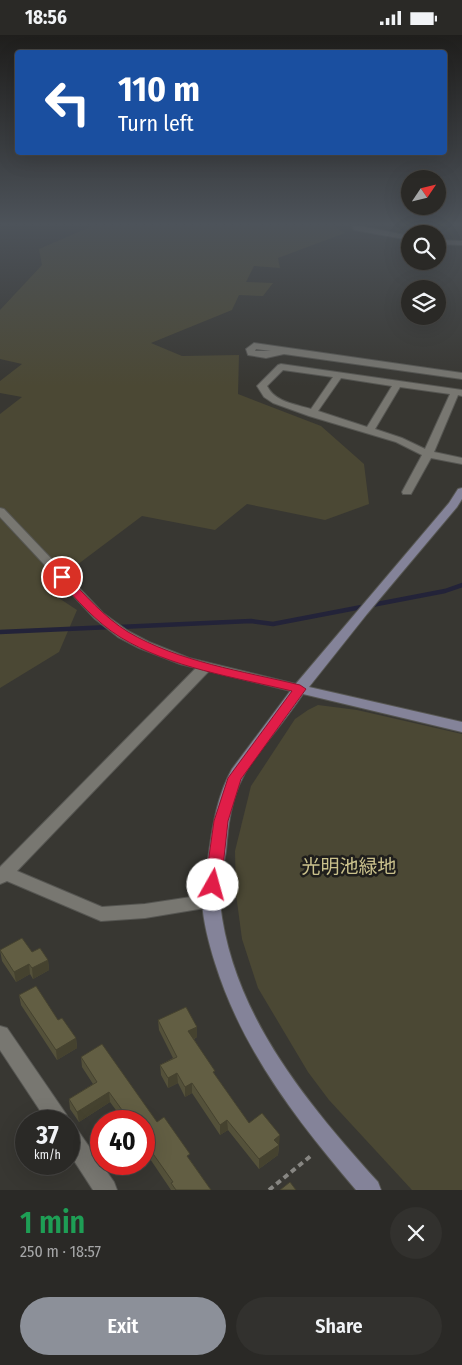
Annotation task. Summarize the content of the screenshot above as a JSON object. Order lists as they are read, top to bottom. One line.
{"parks":["光明池緑地"],"north":"top right","page":{"status":"18:56","turn":["110 m","Turn left"],"speed":"37 km/h","limit":"40","heading":["1 min","250 m · 18:57"],"buttons":["Exit","Share"]}}
